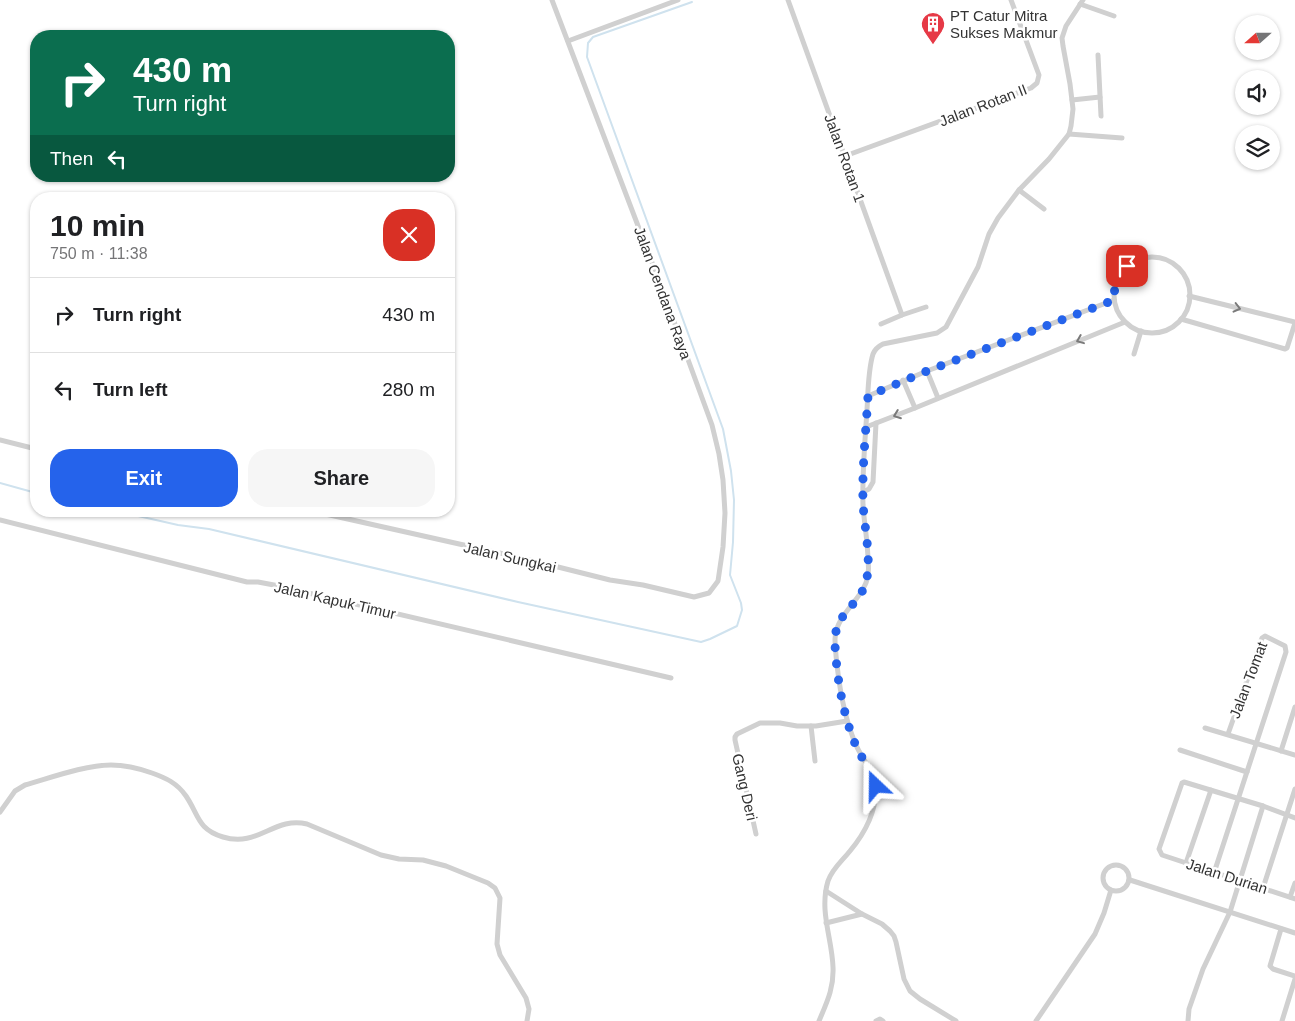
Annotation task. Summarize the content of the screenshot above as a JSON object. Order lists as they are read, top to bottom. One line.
{"streets":{"street":["Jalan Rotan II","Jalan Rotan 1","Jalan Cendana Raya","Jalan Sungkai","Jalan Kapuk Timur","Jalan Tomat","Gang Deri","Jalan Durian"]},"crossings":[["Jalan Rotan II","Jalan Rotan 1"],["Jalan Cendana Raya","Jalan Sungkai"]],"places":{"building":["PT Catur Mitra Sukses Makmur"]},"north":"left","page":{"turn":["430 m","Turn right"],"then":"Then","heading":["10 min","750 m · 11:38"],"list":[{"name":"Turn right","value":"430 m"},{"name":"Turn left","value":"280 m"}],"buttons":["Exit","Share"]}}
